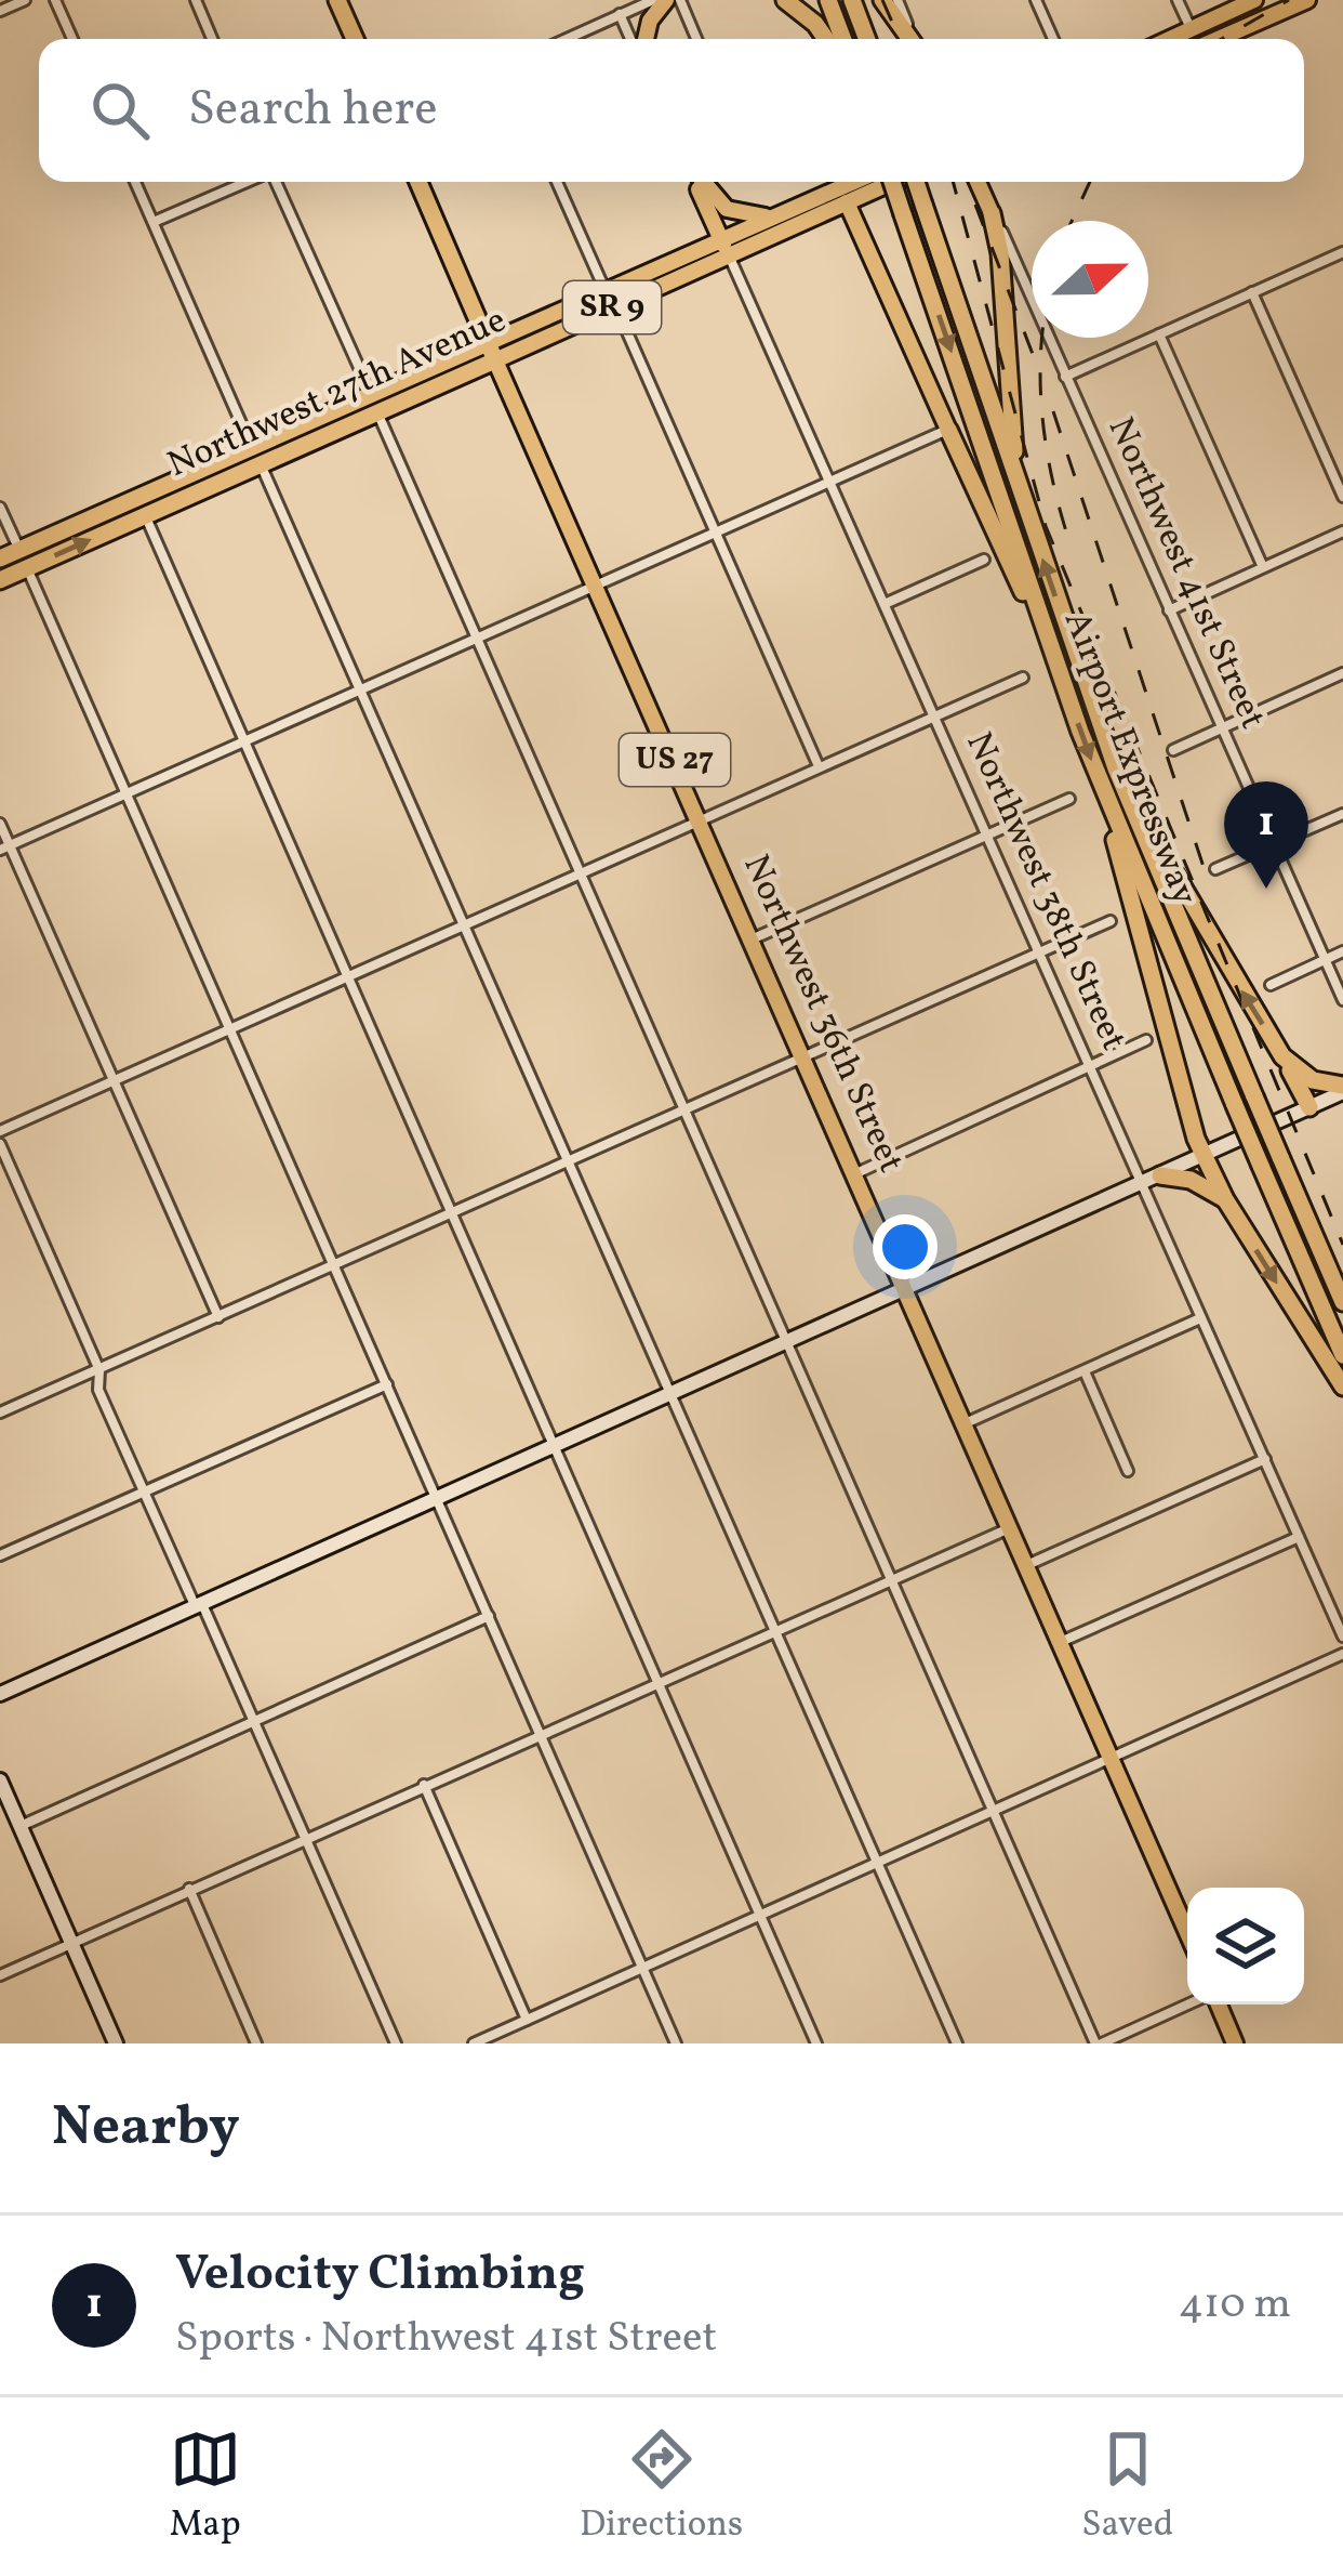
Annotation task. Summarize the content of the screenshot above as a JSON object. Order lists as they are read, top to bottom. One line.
{"streets":{"highway":["SR 9","Northwest 27th Avenue","Airport Expressway","US 27","Northwest 36th Street"],"main road":["Northwest 41st Street","Northwest 38th Street"]},"crossings":[["Northwest 27th Avenue","Northwest 38th Street"],["Northwest 27th Avenue","Northwest 36th Street"]],"north":"right","page":{"search":"Search here","pins":"1","heading":"Nearby","list":[{"mark":"1","name":"Velocity Climbing","note":"Sports · Northwest 41st Street","value":"410 m"}],"nav":["Map","Directions","Saved"]}}
